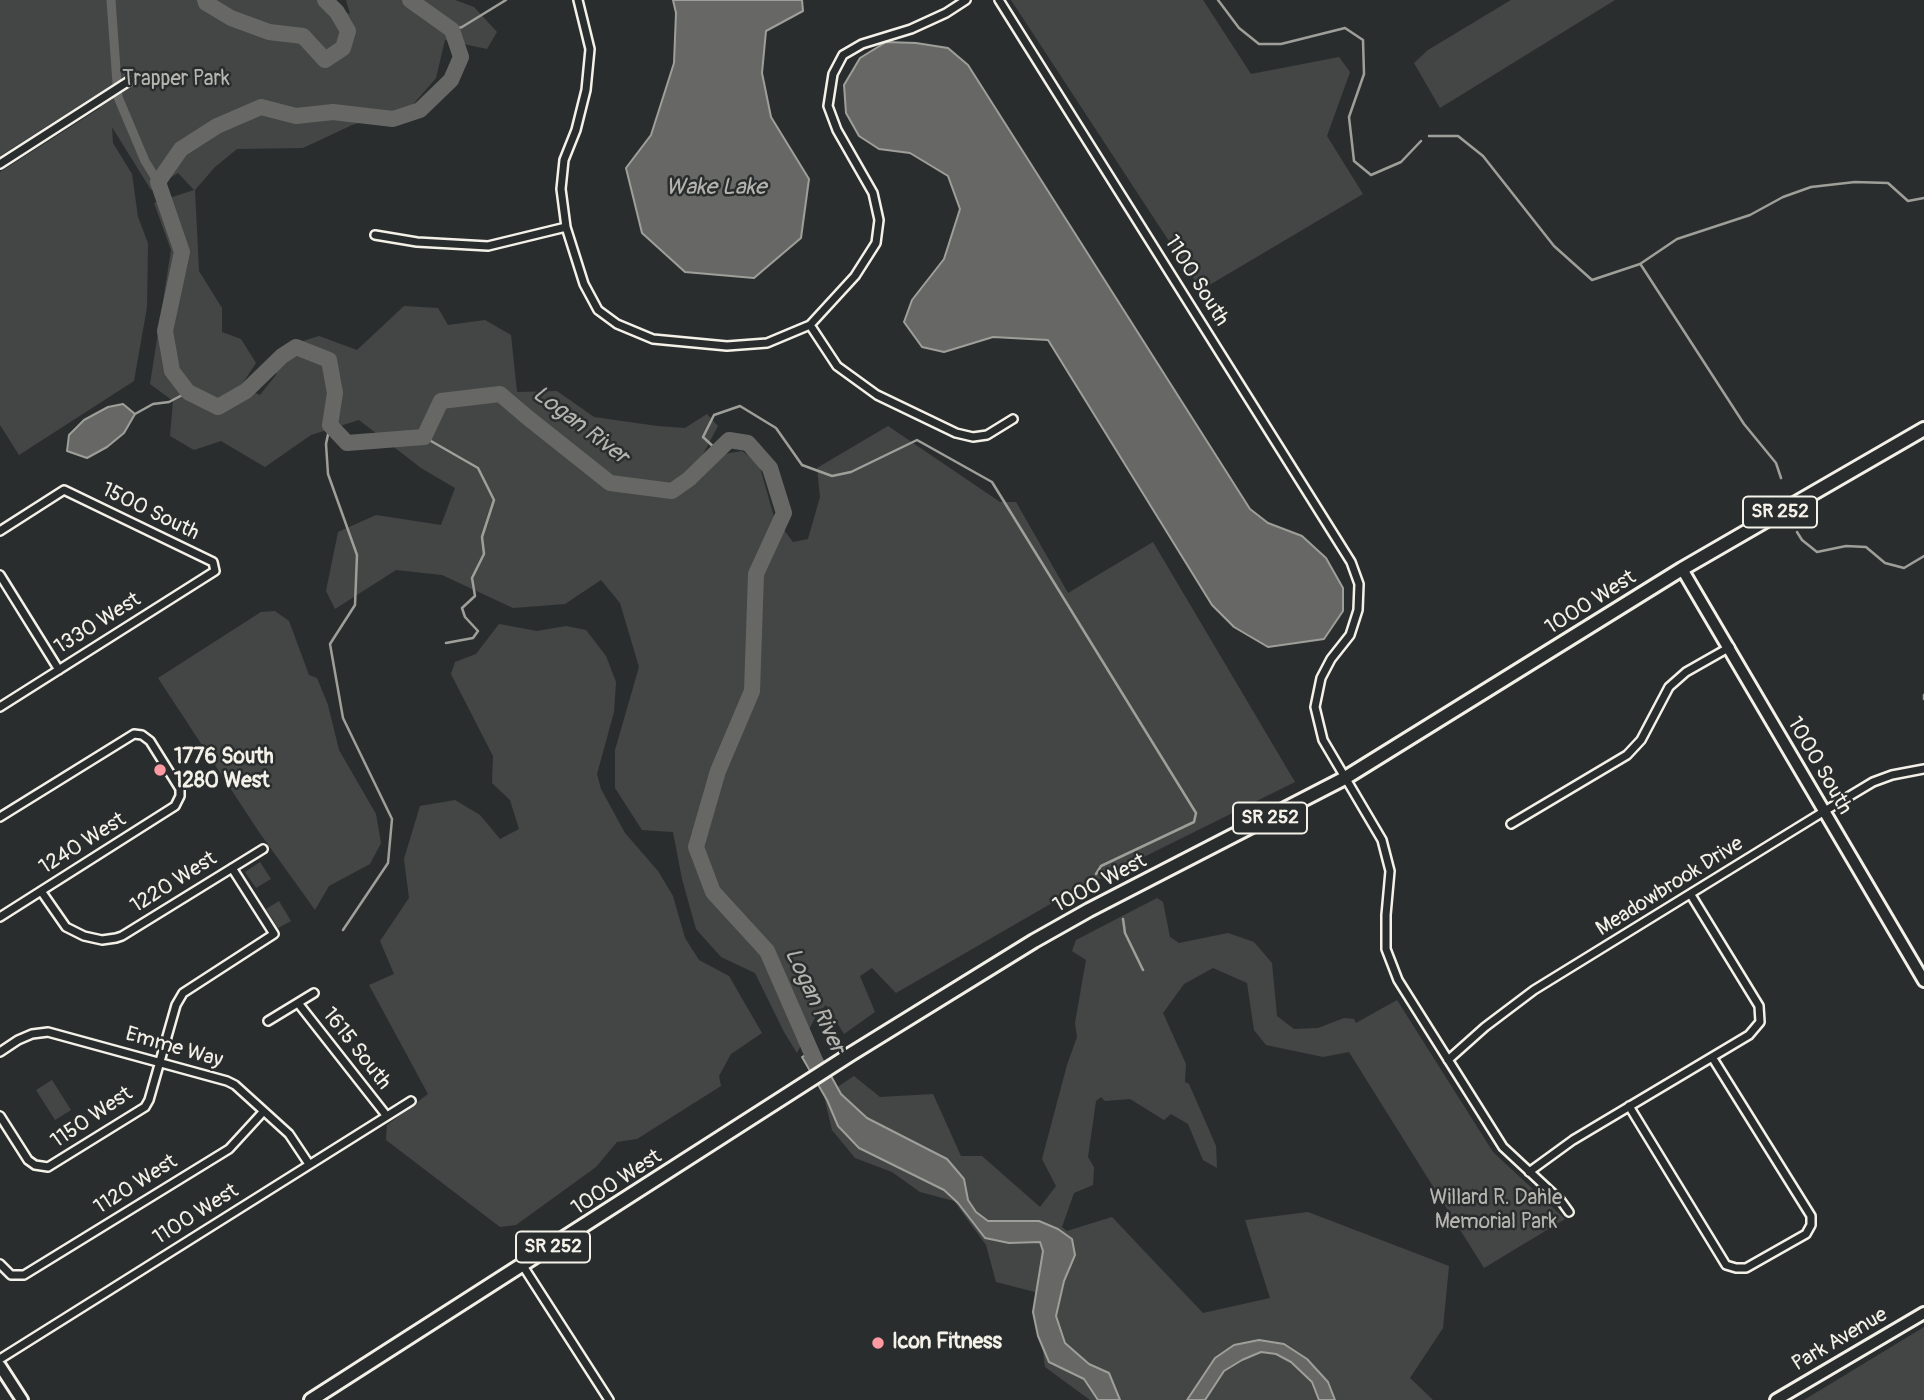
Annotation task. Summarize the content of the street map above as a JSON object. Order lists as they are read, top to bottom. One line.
{"streets":{"main road":["SR 252","1000 West"],"street":["1100 South","1500 South","1330 West","1000 South","1240 West","1220 West","Meadowbrook Drive","Emme Way","1615 South","1150 West","1120 West","1100 West","Park Avenue"]},"crossings":[["1100 South","1000 West"],["1500 South","1330 West"],["1000 West","1000 South"],["1000 South","Meadowbrook Drive"],["1240 West","1220 West"],["1220 West","1150 West"],["Emme Way","1150 West"],["Emme Way","1120 West"],["Emme Way","1100 West"],["1615 South","1100 West"]],"water":["Wake Lake","Logan River"],"parks":["Trapper Park","Willard R. Dahle Memorial Park"],"places":["1776 South 1280 West","Icon Fitness"]}
